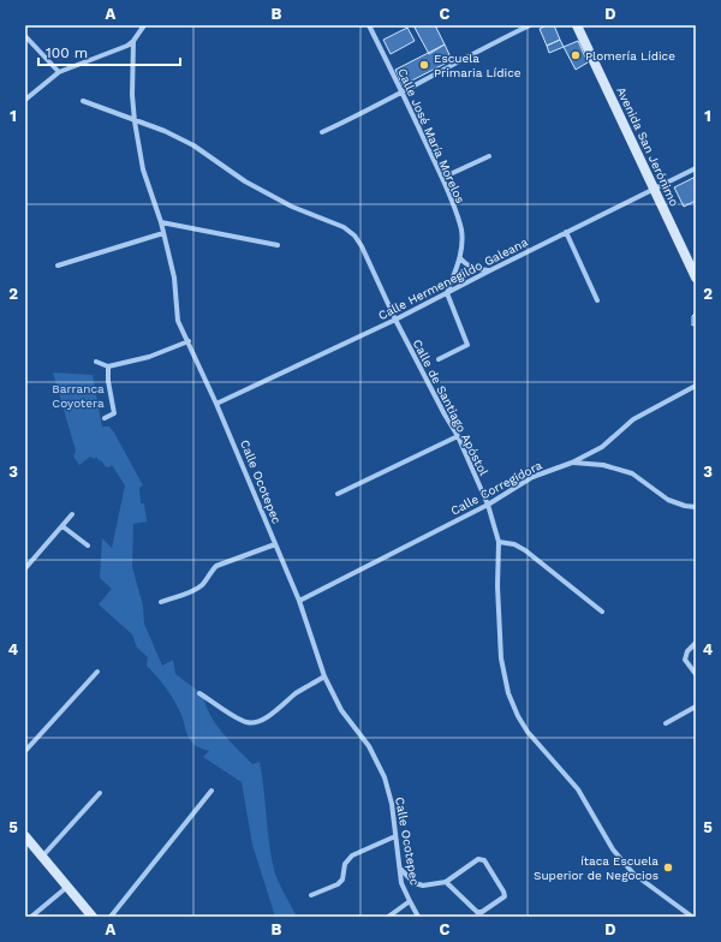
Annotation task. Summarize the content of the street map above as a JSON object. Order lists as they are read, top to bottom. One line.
{"streets":{"main road":["Avenida San Jerónimo"],"street":["Calle José María Morelos","Calle Hermenegildo Galeana","Calle de Santiago Apóstol","Calle Ocotepec","Calle Corregidora"]},"crossings":[["Calle José María Morelos","Calle Hermenegildo Galeana"],["Avenida San Jerónimo","Calle Hermenegildo Galeana"],["Calle Hermenegildo Galeana","Calle de Santiago Apóstol"],["Calle Hermenegildo Galeana","Calle Ocotepec"],["Calle de Santiago Apóstol","Calle Ocotepec"],["Calle de Santiago Apóstol","Calle Corregidora"],["Calle Ocotepec","Calle Corregidora"]],"parks":["Barranca Coyotera"],"places":["Plomería Lídice","Escuela Primaria Lídice","ítaca Escuela Superior de Negocios"],"scale_bar":"100 m","grid":{"columns":["A","B","C","D"],"rows":["1","2","3","4","5"]}}
